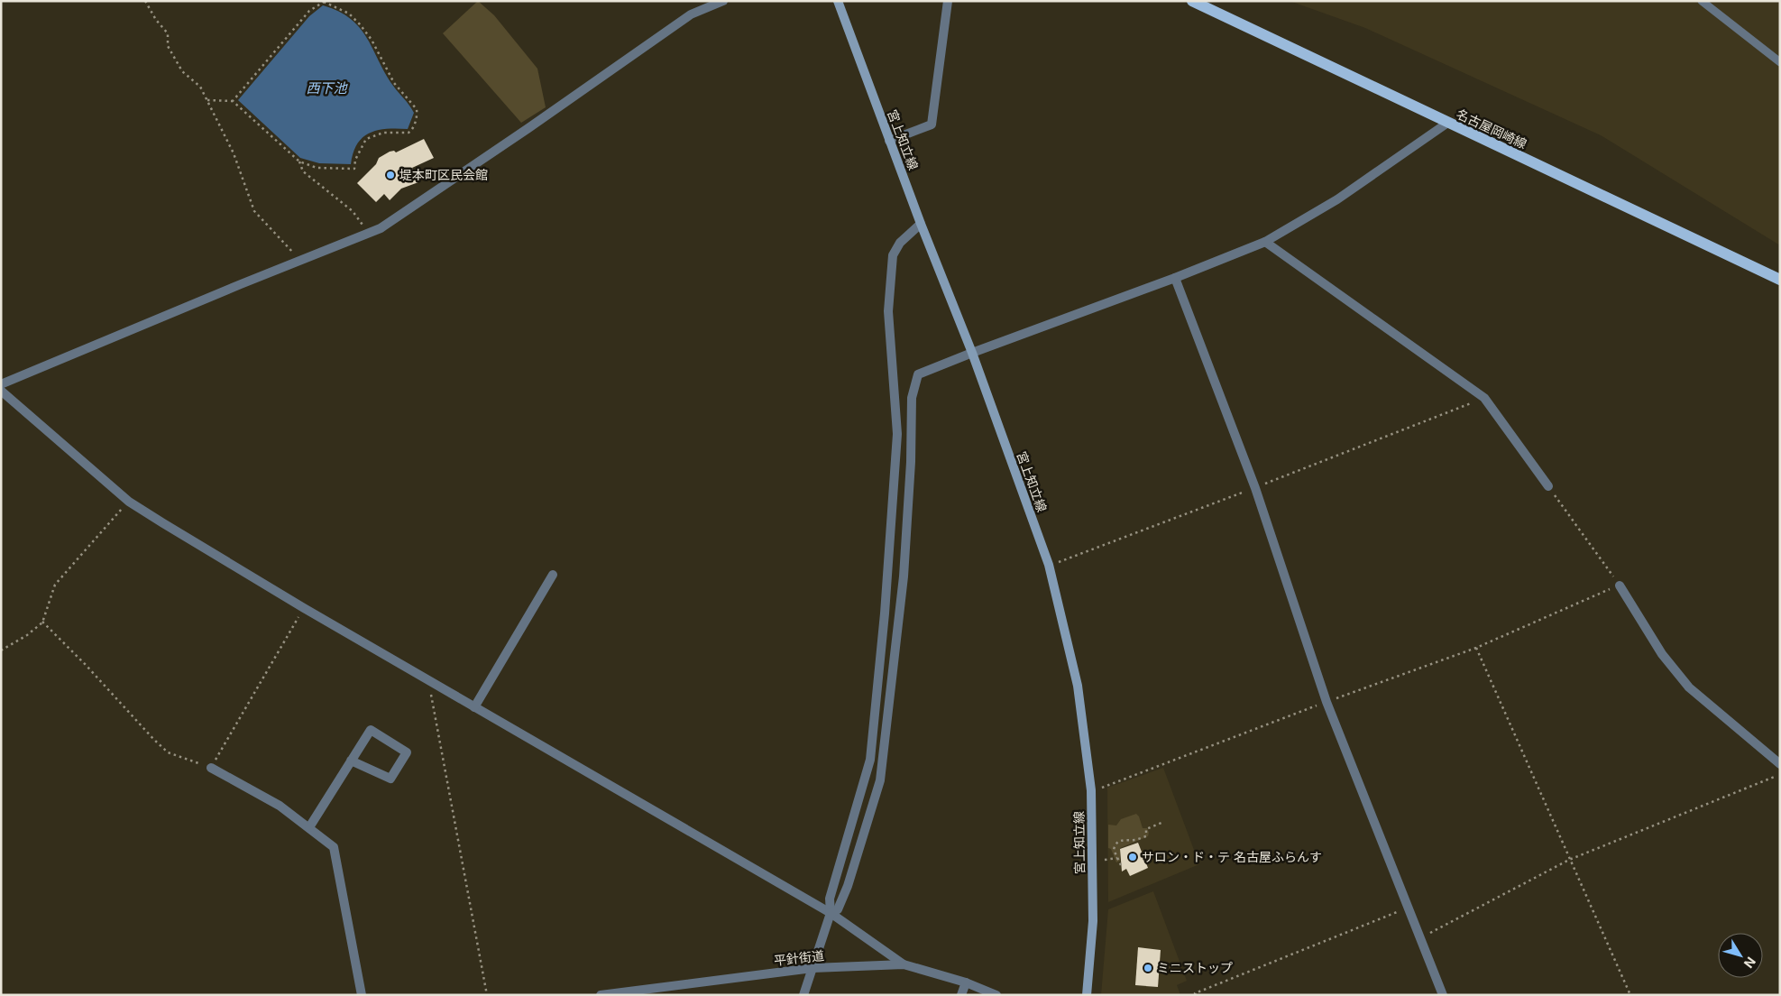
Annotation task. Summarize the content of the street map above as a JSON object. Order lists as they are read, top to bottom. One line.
{"streets":{"main road":["名古屋岡崎線","宮上知立線"],"street":["平針街道"]},"water":["西下池"],"places":["堤本町区民会館","サロン・ド・テ 名古屋ふらんす","ミニストップ"],"north":"bottom right"}
